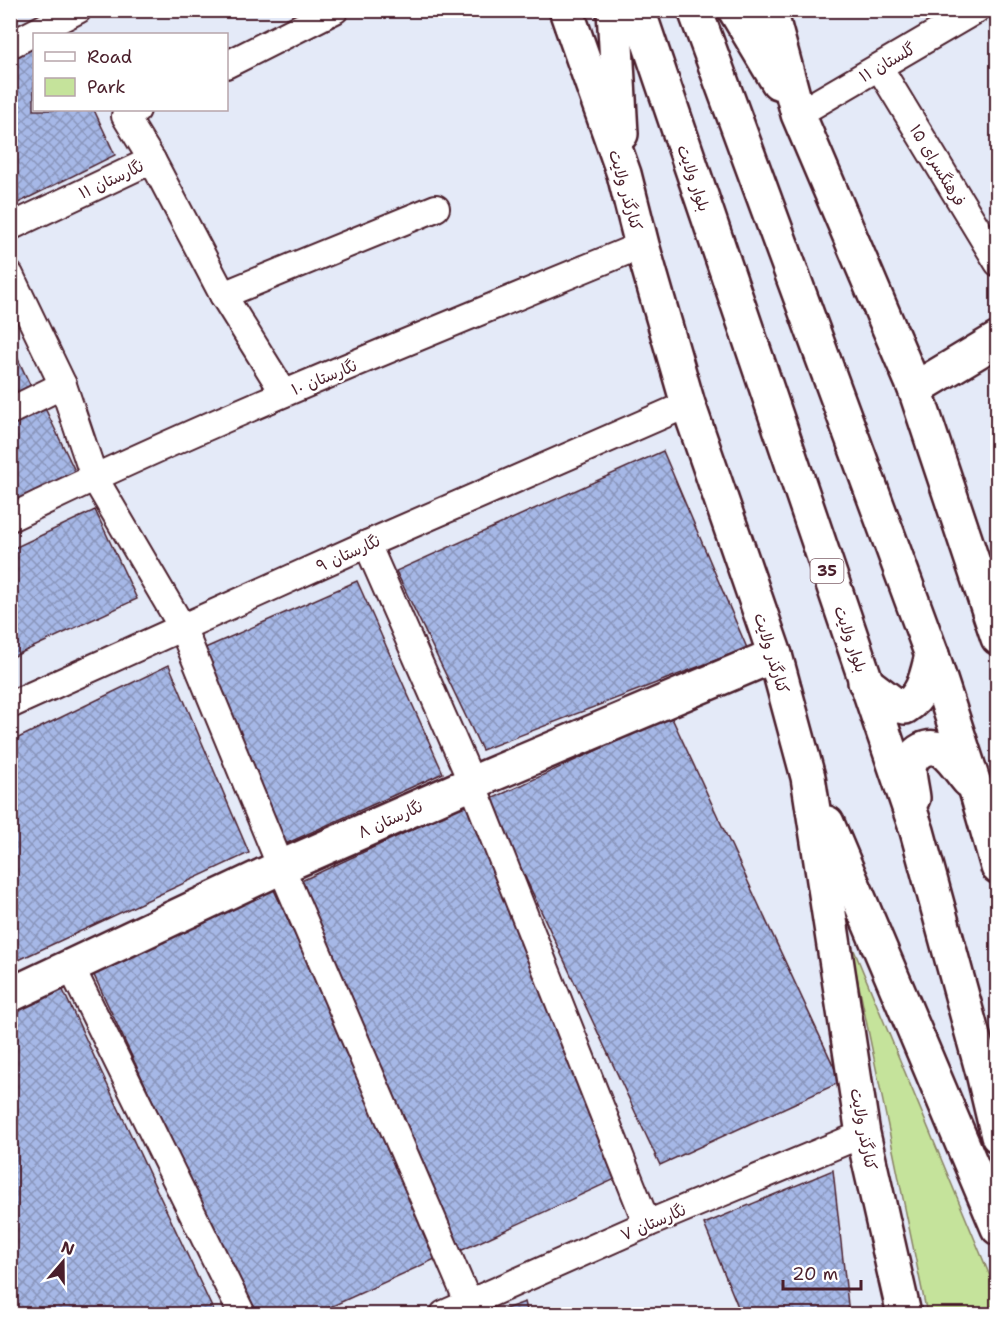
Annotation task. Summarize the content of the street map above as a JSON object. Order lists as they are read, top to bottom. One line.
{"streets":{"main road":["بلوار ولایت","کنارگذر ولایت","35","نگارستان ۸"],"street":["گلستان ۱۱","فرهنگسرای ۱۵","نگارستان ۱۱","نگارستان ۱۰","نگارستان ۹","نگارستان ۷"]},"crossings":[["گلستان ۱۱","فرهنگسرای ۱۵"],["کنارگذر ولایت","نگارستان ۱۰"],["کنارگذر ولایت","نگارستان ۹"],["کنارگذر ولایت","نگارستان ۸"],["کنارگذر ولایت","نگارستان ۷"]],"legend":["Road","Park"],"scale_bar":"20 m","north":"top"}
